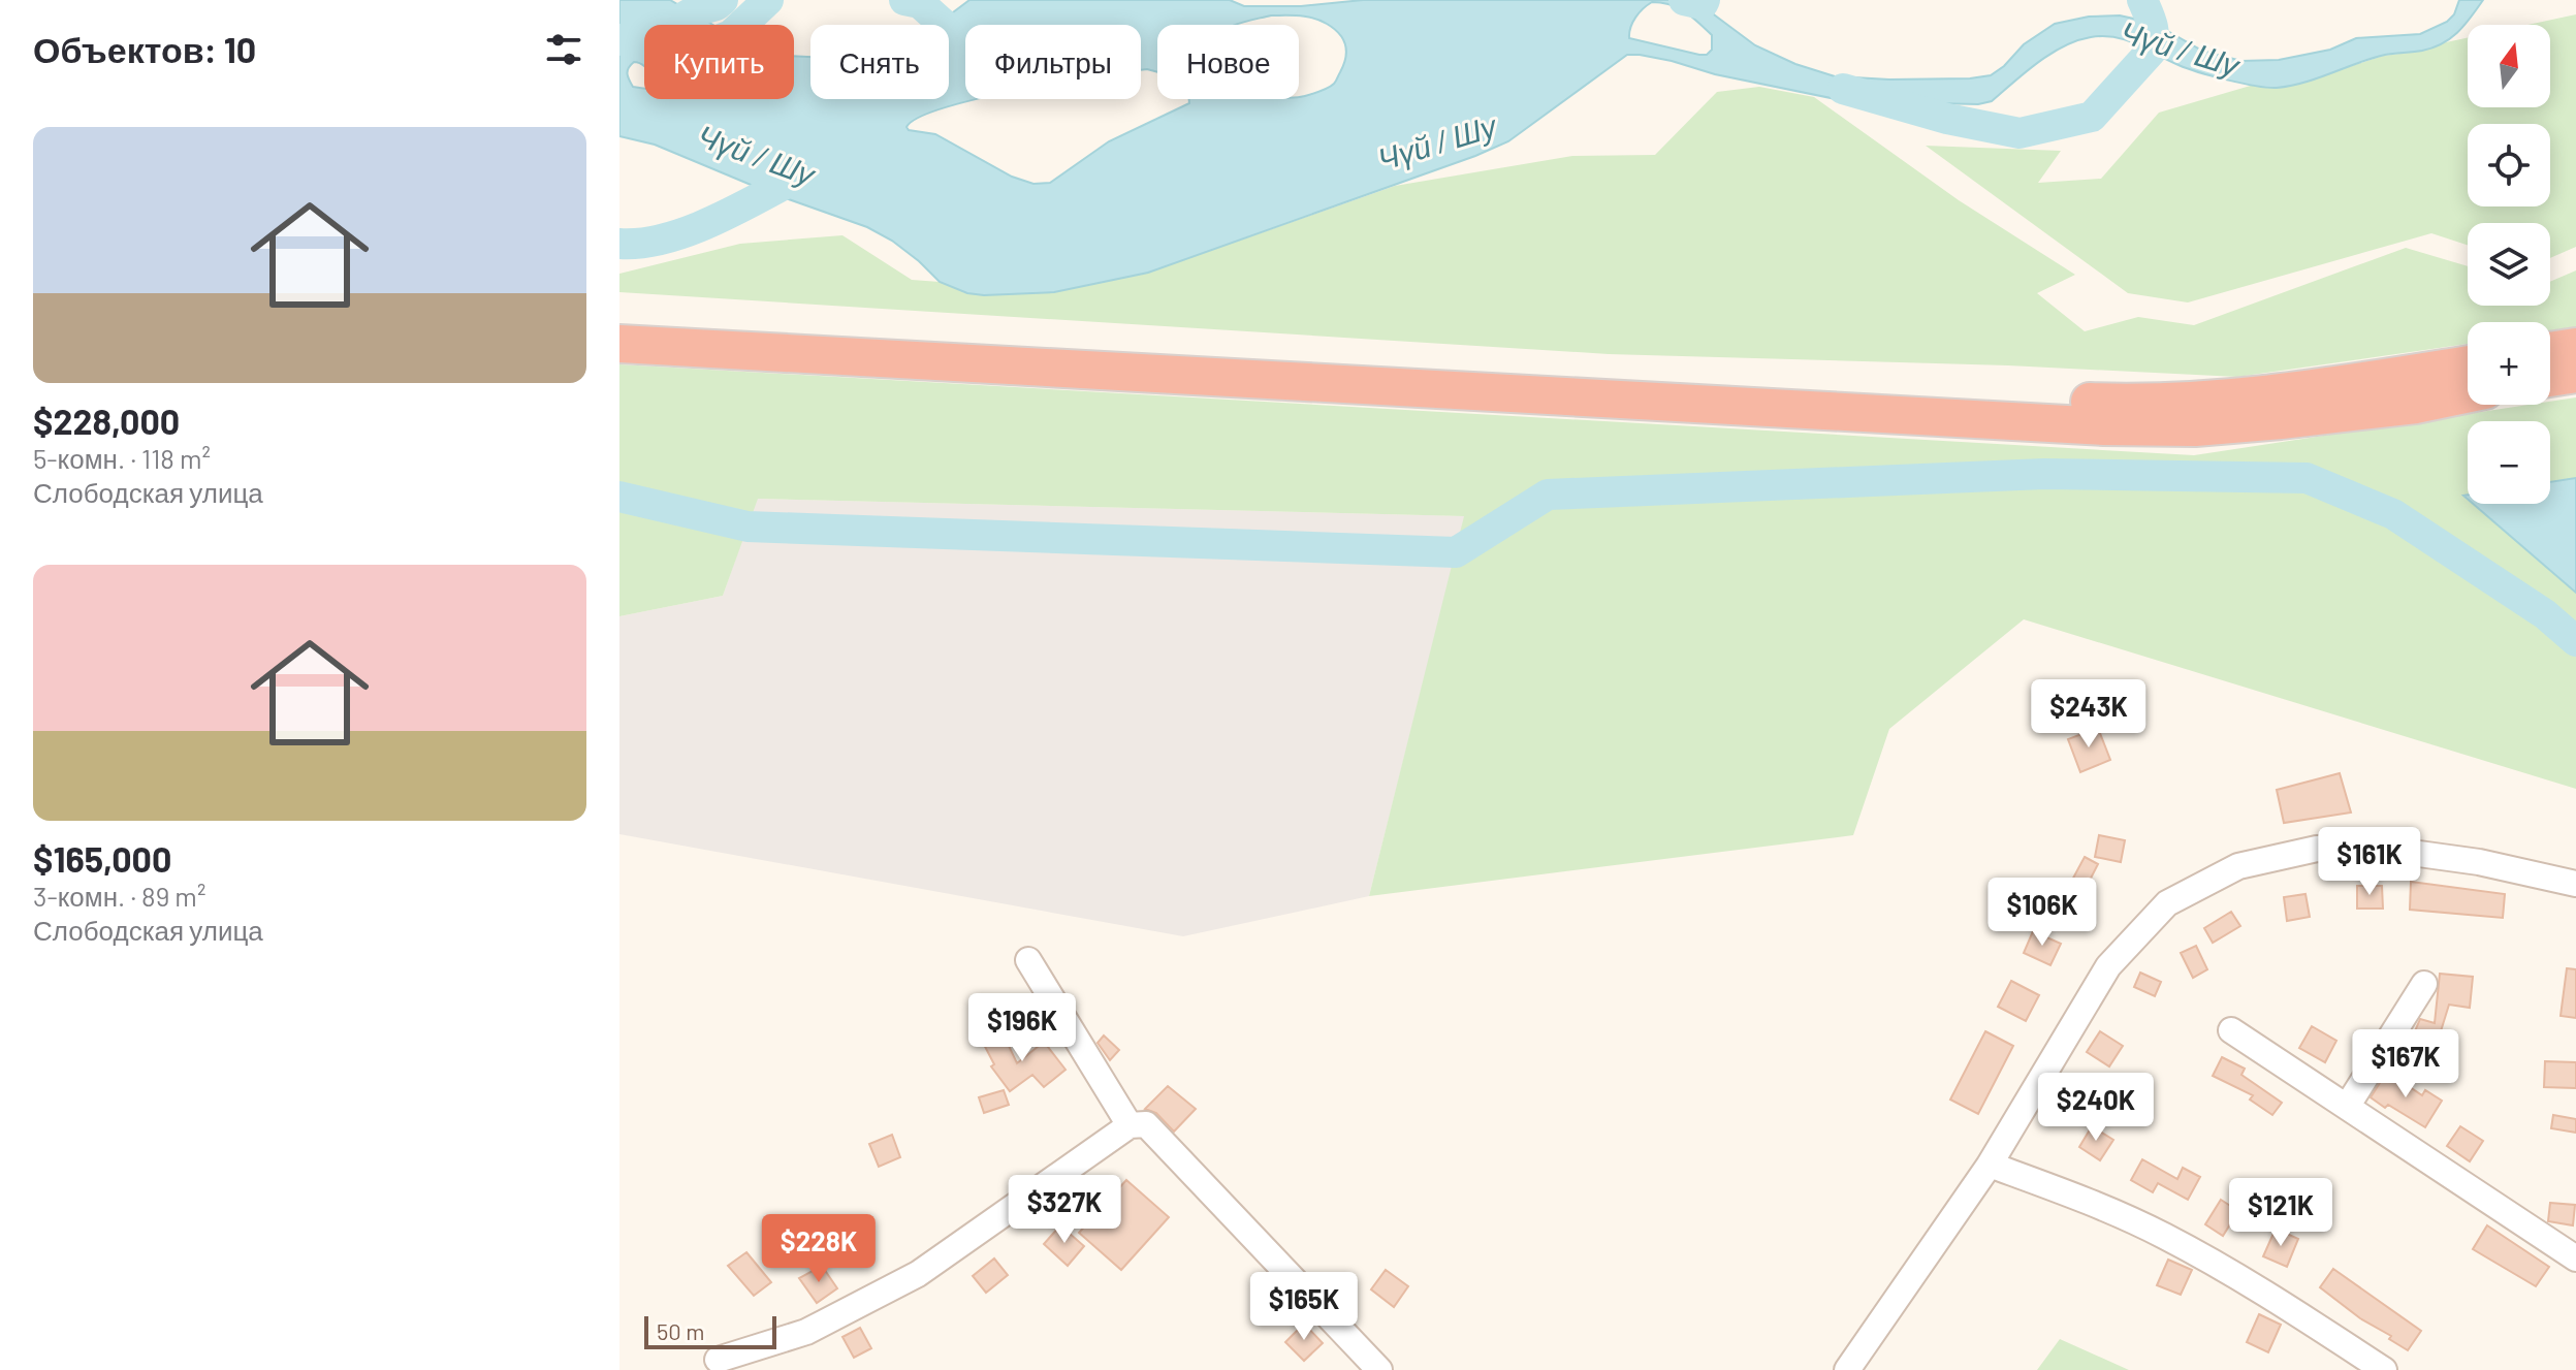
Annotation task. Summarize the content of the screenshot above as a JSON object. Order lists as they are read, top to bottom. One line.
{"water":["Чүй / Шу"],"scale_bar":"50 m","north":"top","page":{"heading":"Объектов: 10","map_buttons":["+","−"],"chip":["Купить","Снять","Фильтры","Новое"],"list":[{"name":"$228,000","note":"5-комн. · 118 m² · Слободская улица"},{"name":"$165,000","note":"3-комн. · 89 m² · Слободская улица"}],"price":["$243K","$161K","$106K","$196K","$167K","$240K","$327K","$121K","$228K","$165K"],"scale":"50 m"}}
